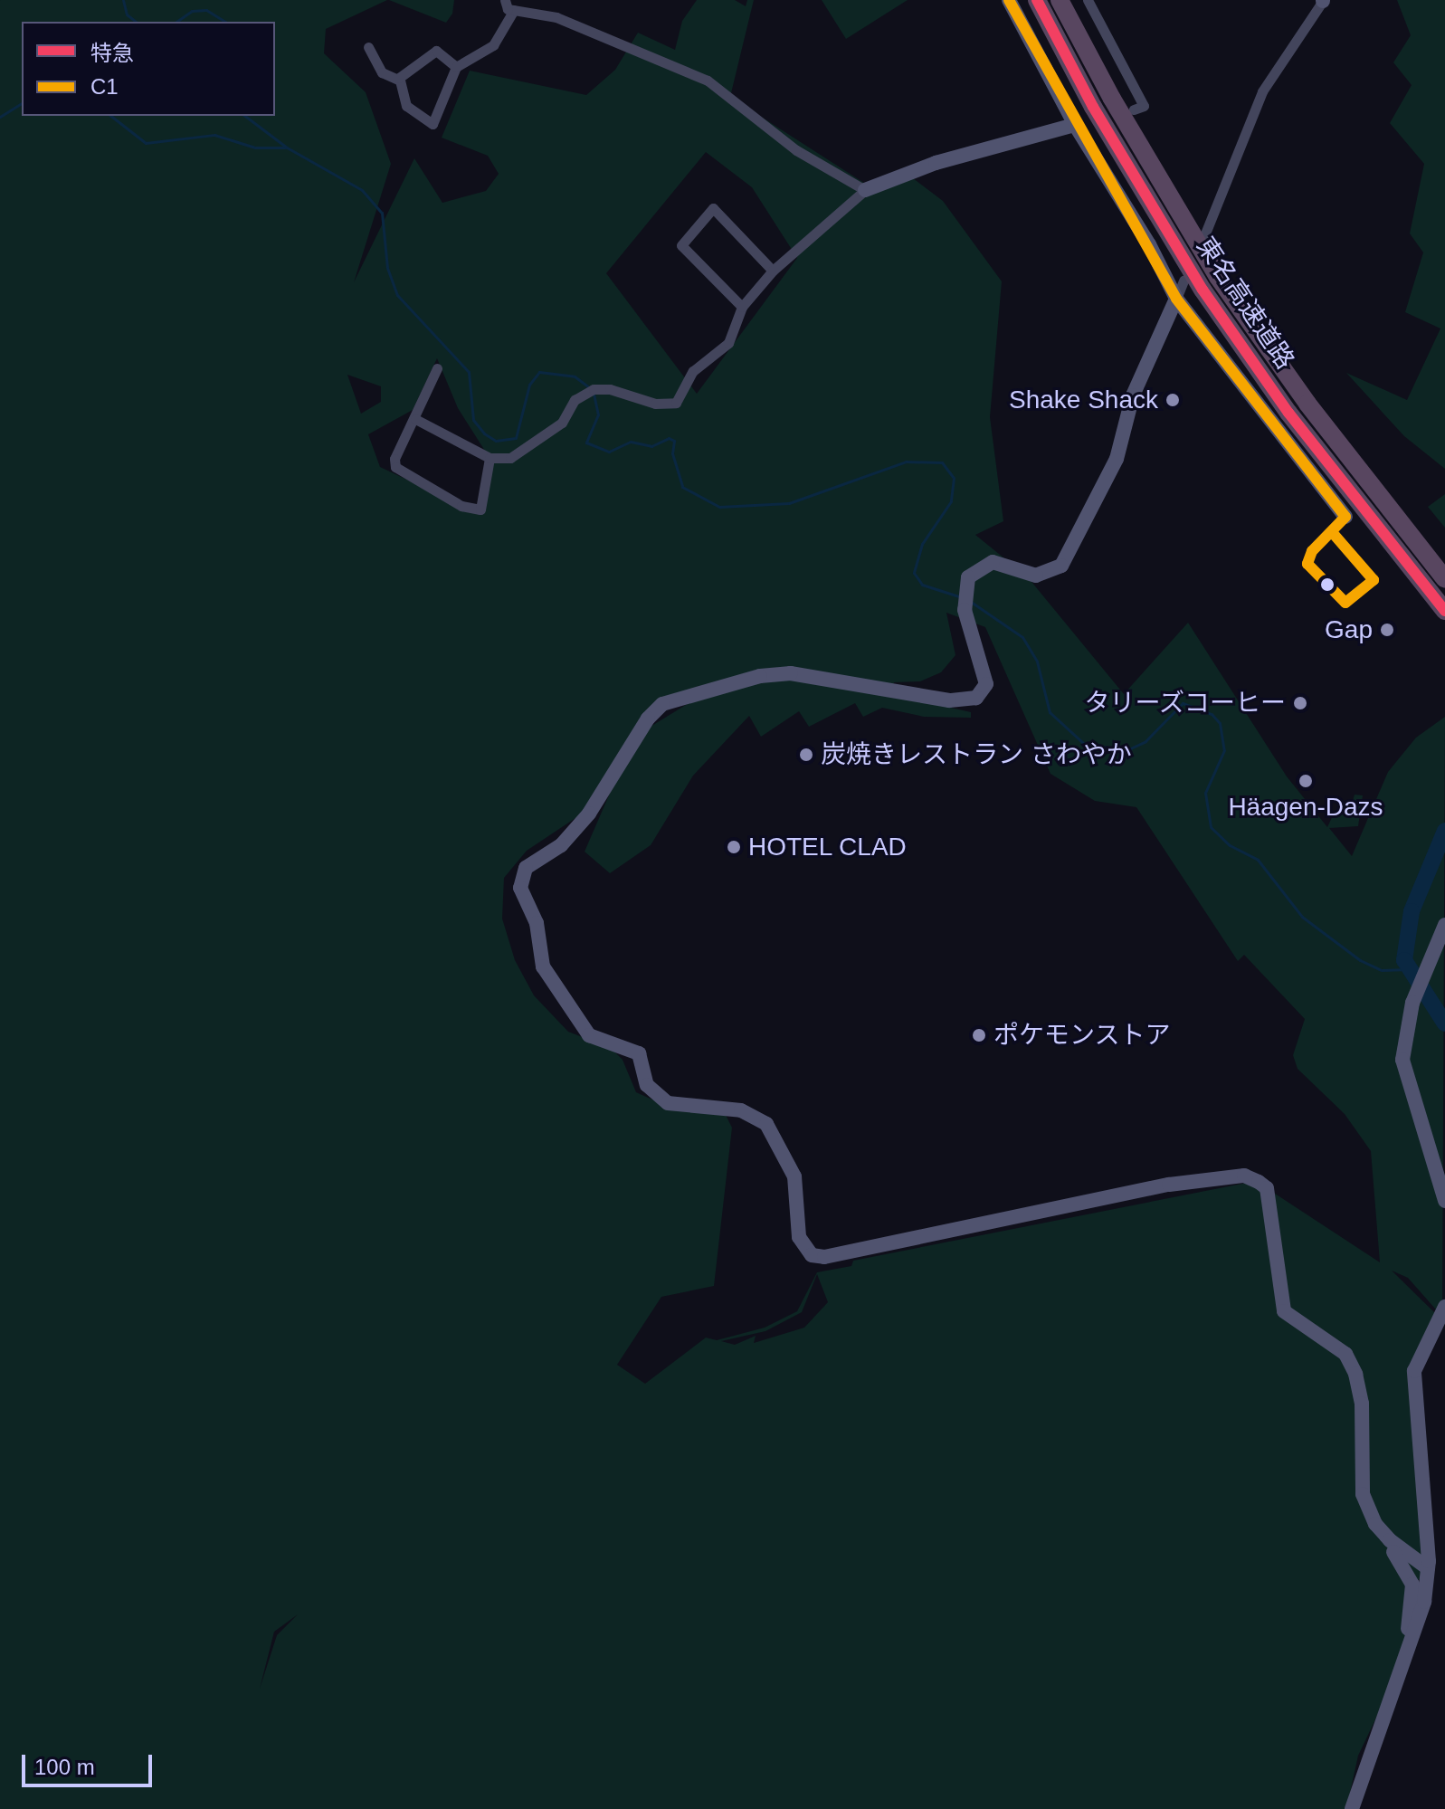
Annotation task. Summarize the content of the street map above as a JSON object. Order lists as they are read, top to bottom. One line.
{"streets":{"highway":["東名高速道路"]},"places":["Shake Shack","Gap","タリーズコーヒー","炭焼きレストラン さわやか","Häagen-Dazs","HOTEL CLAD","ポケモンストア"],"lines":["transit line 特急","transit line C1"],"legend":["特急","C1"],"scale_bar":"100 m"}
